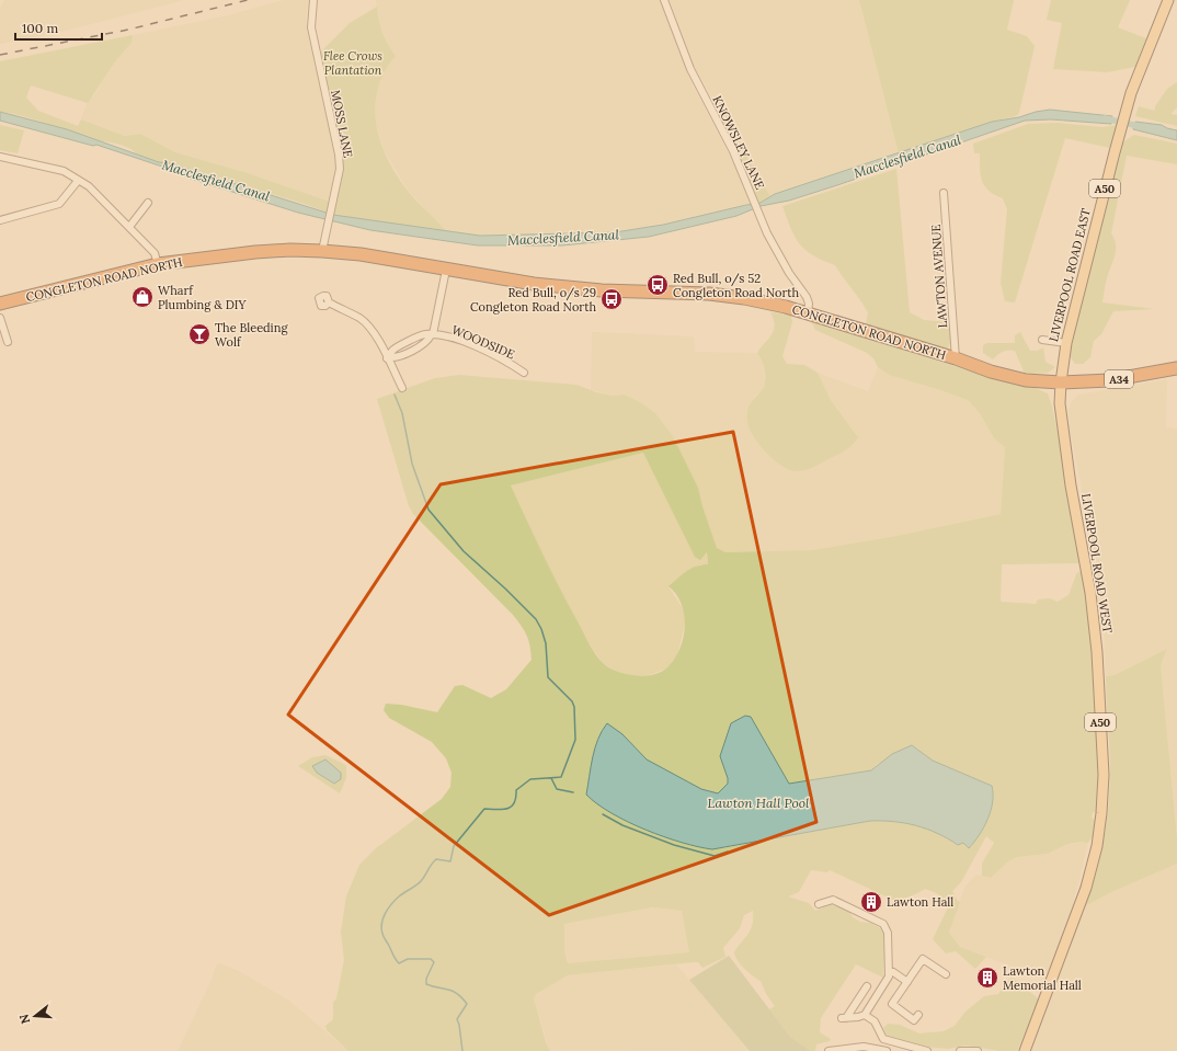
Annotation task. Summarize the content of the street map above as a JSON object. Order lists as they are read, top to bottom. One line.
{"streets":{"highway":["CONGLETON ROAD NORTH","A34"],"main road":["A50","LIVERPOOL ROAD EAST","LIVERPOOL ROAD WEST"],"street":["MOSS LANE","KNOWSLEY LANE","LAWTON AVENUE","WOODSIDE"]},"crossings":[["MOSS LANE","CONGLETON ROAD NORTH"],["KNOWSLEY LANE","CONGLETON ROAD NORTH"],["LIVERPOOL ROAD EAST","CONGLETON ROAD NORTH"],["LIVERPOOL ROAD EAST","A34"],["LIVERPOOL ROAD EAST","LIVERPOOL ROAD WEST"],["LAWTON AVENUE","CONGLETON ROAD NORTH"],["CONGLETON ROAD NORTH","A34"],["CONGLETON ROAD NORTH","LIVERPOOL ROAD WEST"],["A34","LIVERPOOL ROAD WEST"]],"water":["Macclesfield Canal","Lawton Hall Pool"],"parks":["Flee Crows Plantation"],"places":{"bus stop":["Red Bull, o/s 52 Congleton Road North","Red Bull, o/s 29 Congleton Road North"],"shop":["Wharf Plumbing & DIY"],"bar":["The Bleeding Wolf"],"building":["Lawton Hall","Lawton Memorial Hall"]},"scale_bar":"100 m","north":"left"}
